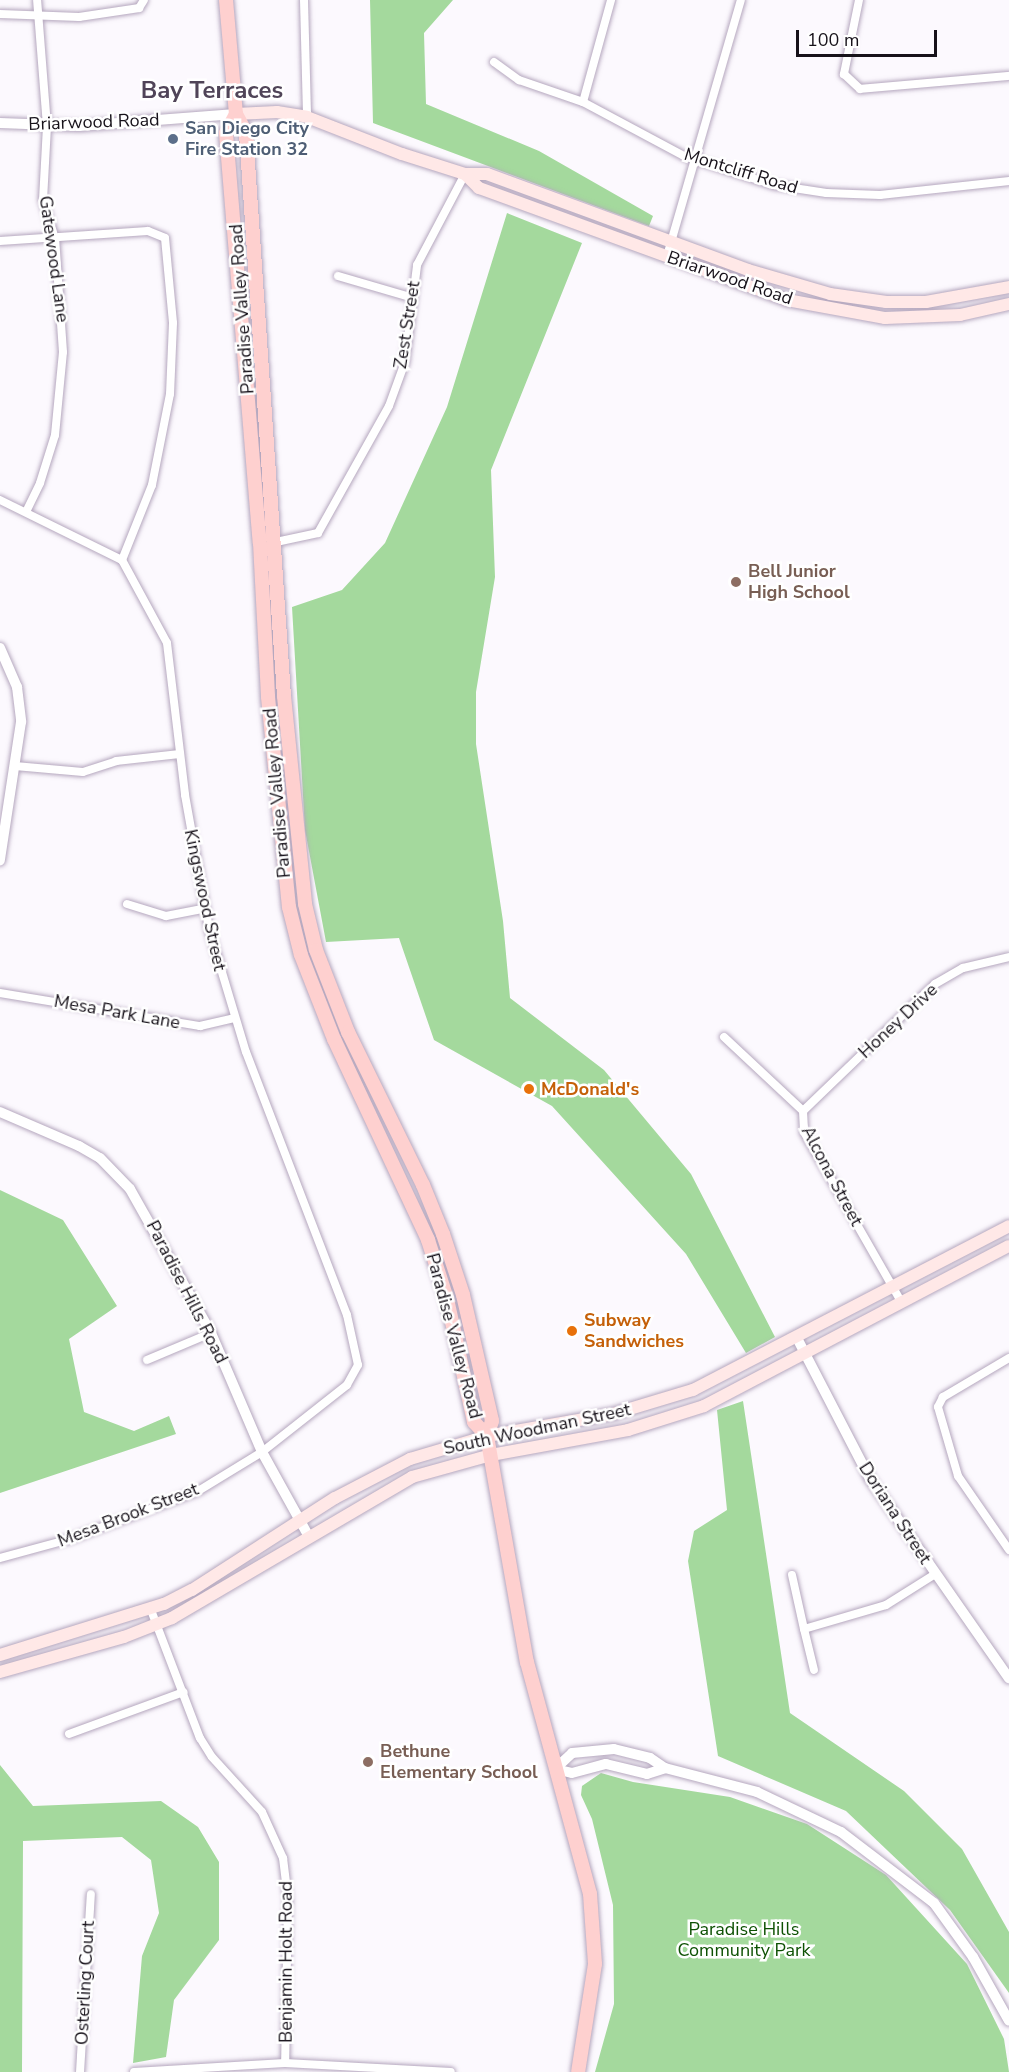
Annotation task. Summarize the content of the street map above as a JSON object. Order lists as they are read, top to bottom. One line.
{"streets":{"main road":["Briarwood Road","Paradise Valley Road","South Woodman Street"],"street":["Montcliff Road","Gatewood Lane","Zest Street","Kingswood Street","Mesa Park Lane","Honey Drive","Alcona Street","Paradise Hills Road","Doriana Street","Mesa Brook Street","Benjamin Holt Road","Osterling Court"]},"crossings":[["Briarwood Road","Gatewood Lane"],["Briarwood Road","Paradise Valley Road"],["Briarwood Road","Zest Street"],["Paradise Valley Road","Zest Street"],["Paradise Valley Road","South Woodman Street"],["Kingswood Street","Mesa Park Lane"],["Kingswood Street","Mesa Brook Street"],["Honey Drive","Alcona Street"],["Alcona Street","South Woodman Street"],["Paradise Hills Road","South Woodman Street"],["Paradise Hills Road","Mesa Brook Street"],["South Woodman Street","Doriana Street"],["South Woodman Street","Benjamin Holt Road"]],"districts":["Bay Terraces"],"parks":["Paradise Hills Community Park"],"places":["San Diego City Fire Station 32","Bell Junior High School","McDonald's","Subway Sandwiches","Bethune Elementary School"],"scale_bar":"100 m"}
